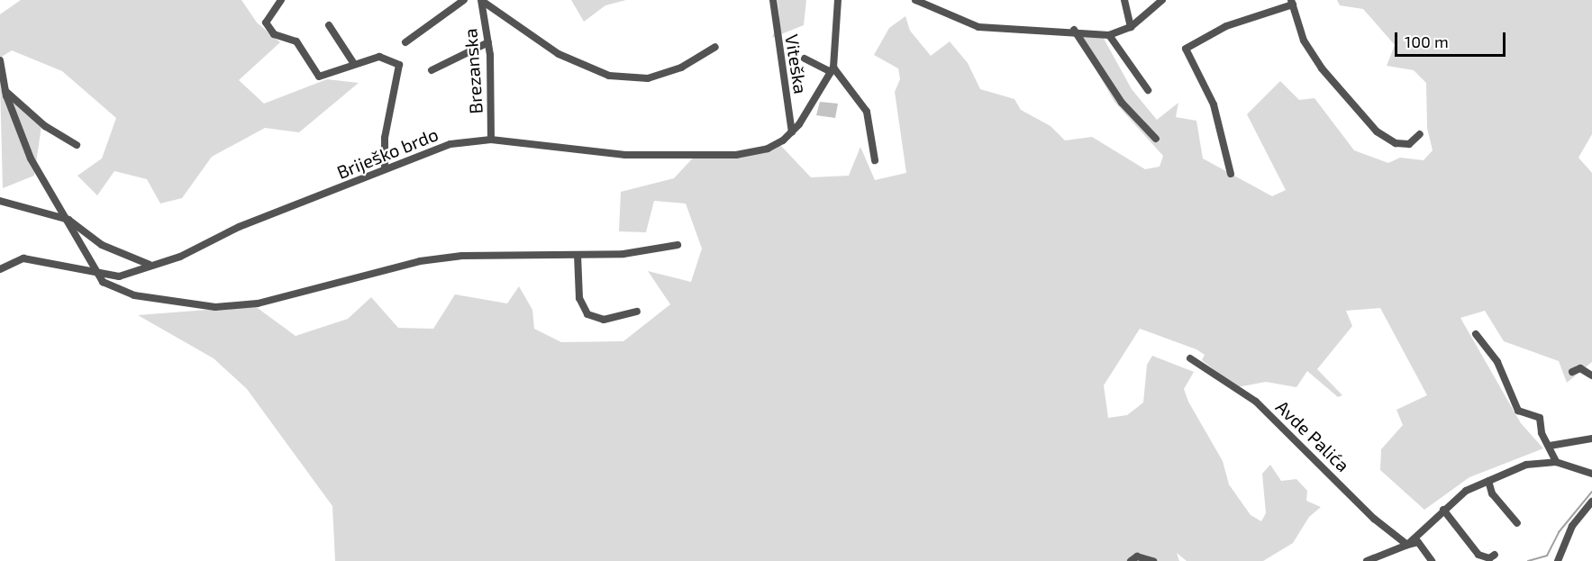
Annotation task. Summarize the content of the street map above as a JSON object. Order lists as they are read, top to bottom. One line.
{"streets":{"street":["Viteška","Brezanska","Briješko brdo","Avde Palića"]},"crossings":[["Viteška","Briješko brdo"],["Brezanska","Briješko brdo"]],"scale_bar":"100 m"}
